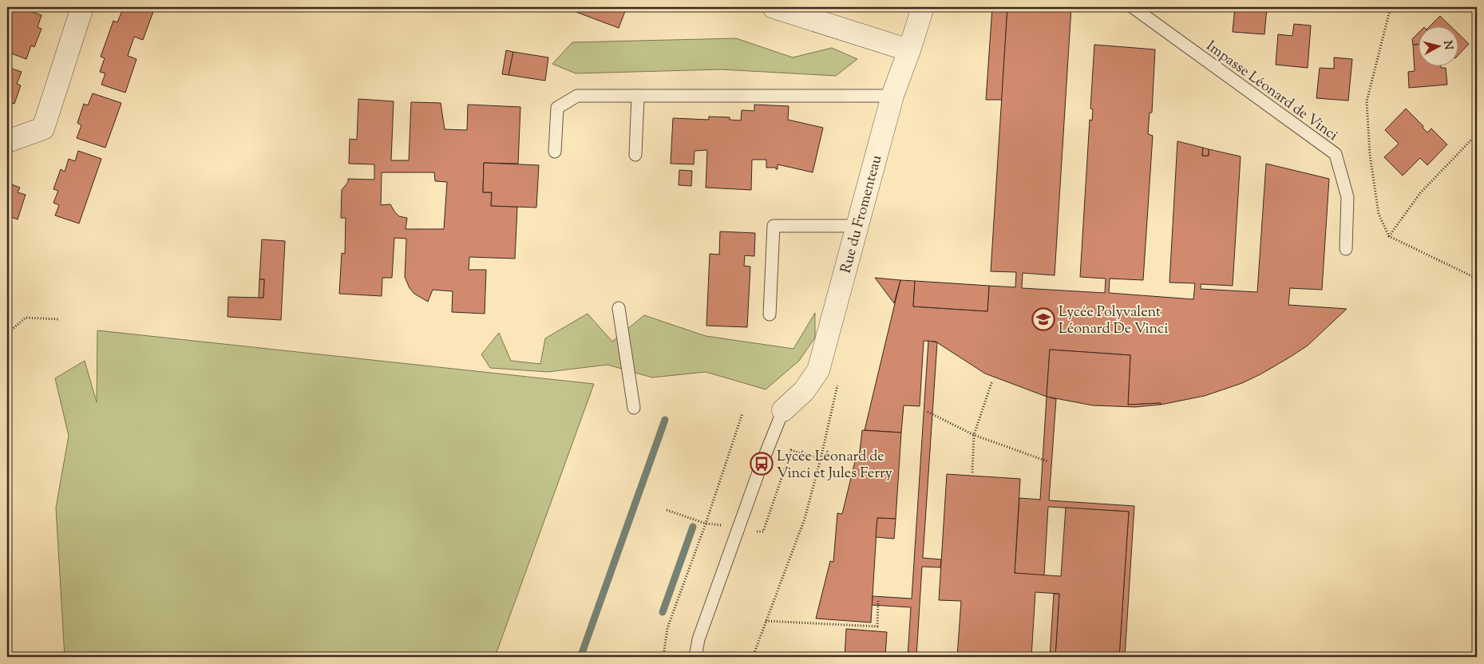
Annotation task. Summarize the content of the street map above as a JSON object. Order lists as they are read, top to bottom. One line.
{"streets":{"street":["Rue du Fromenteau"],"lane":["Impasse Léonard de Vinci"]},"places":{"school or university":["Lycée Polyvalent Léonard De Vinci"],"bus stop":["Lycée Léonard de Vinci et Jules Ferry"]},"north":"right"}
